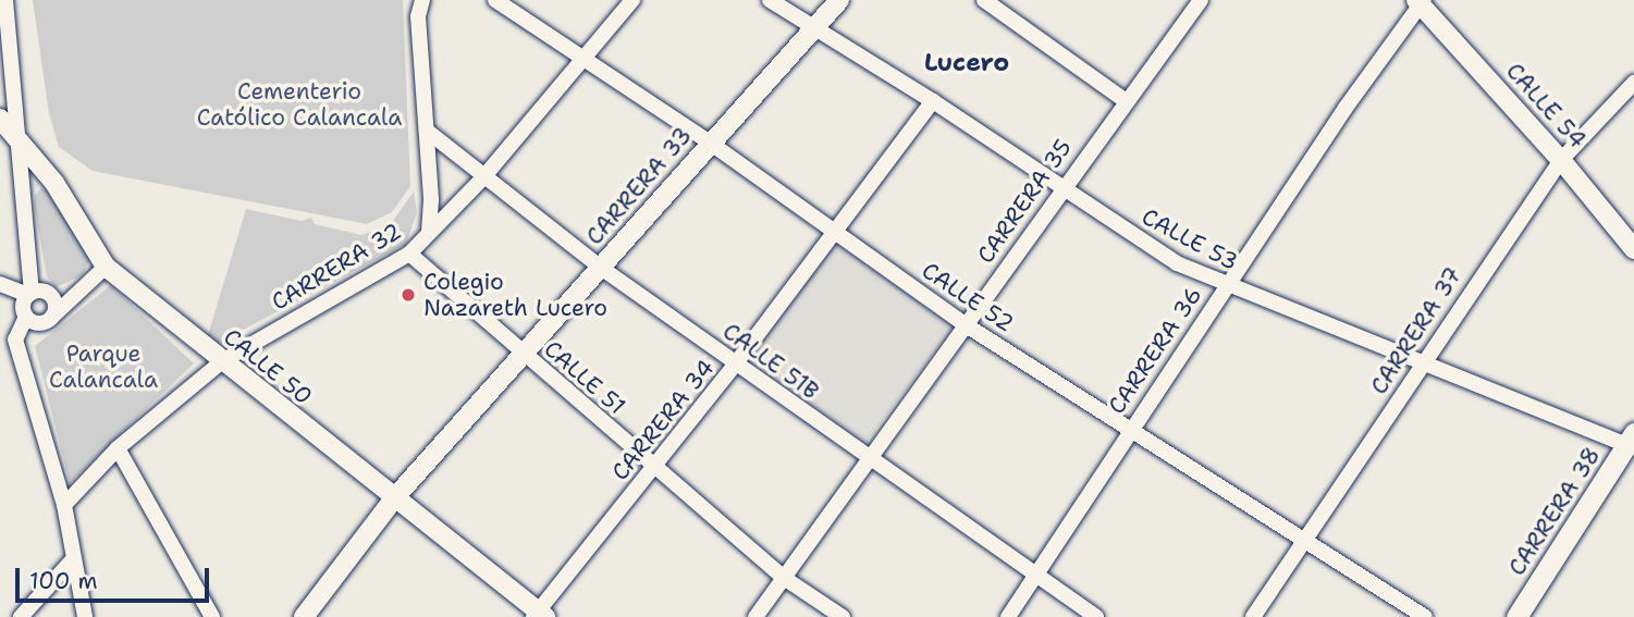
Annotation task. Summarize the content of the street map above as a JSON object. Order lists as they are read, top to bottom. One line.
{"streets":{"main road":["CARRERA 38"],"street":["CALLE 54","CARRERA 33","CARRERA 35","CALLE 53","CARRERA 32","CALLE 52","CARRERA 37","CARRERA 36","CALLE 51B","CALLE 50","CALLE 51","CARRERA 34"]},"crossings":[["CALLE 54","CARRERA 37"],["CALLE 54","CARRERA 36"],["CARRERA 33","CALLE 53"],["CARRERA 33","CALLE 52"],["CARRERA 33","CALLE 51B"],["CARRERA 33","CALLE 50"],["CARRERA 33","CALLE 51"],["CARRERA 35","CALLE 53"],["CARRERA 35","CALLE 52"],["CARRERA 35","CALLE 51B"],["CARRERA 35","CALLE 51"],["CALLE 53","CARRERA 37"],["CALLE 53","CARRERA 36"],["CALLE 53","CARRERA 34"],["CALLE 53","CARRERA 38"],["CARRERA 32","CALLE 52"],["CARRERA 32","CALLE 51B"],["CARRERA 32","CALLE 50"],["CARRERA 32","CALLE 51"],["CALLE 52","CARRERA 37"],["CALLE 52","CARRERA 36"],["CALLE 52","CARRERA 34"],["CARRERA 36","CALLE 51B"],["CALLE 51B","CARRERA 34"],["CALLE 50","CARRERA 34"],["CALLE 51","CARRERA 34"]],"districts":["Lucero"],"parks":["Cementerio Católico Calancala","Parque Calancala"],"places":["Colegio Nazareth Lucero"],"scale_bar":"100 m"}
